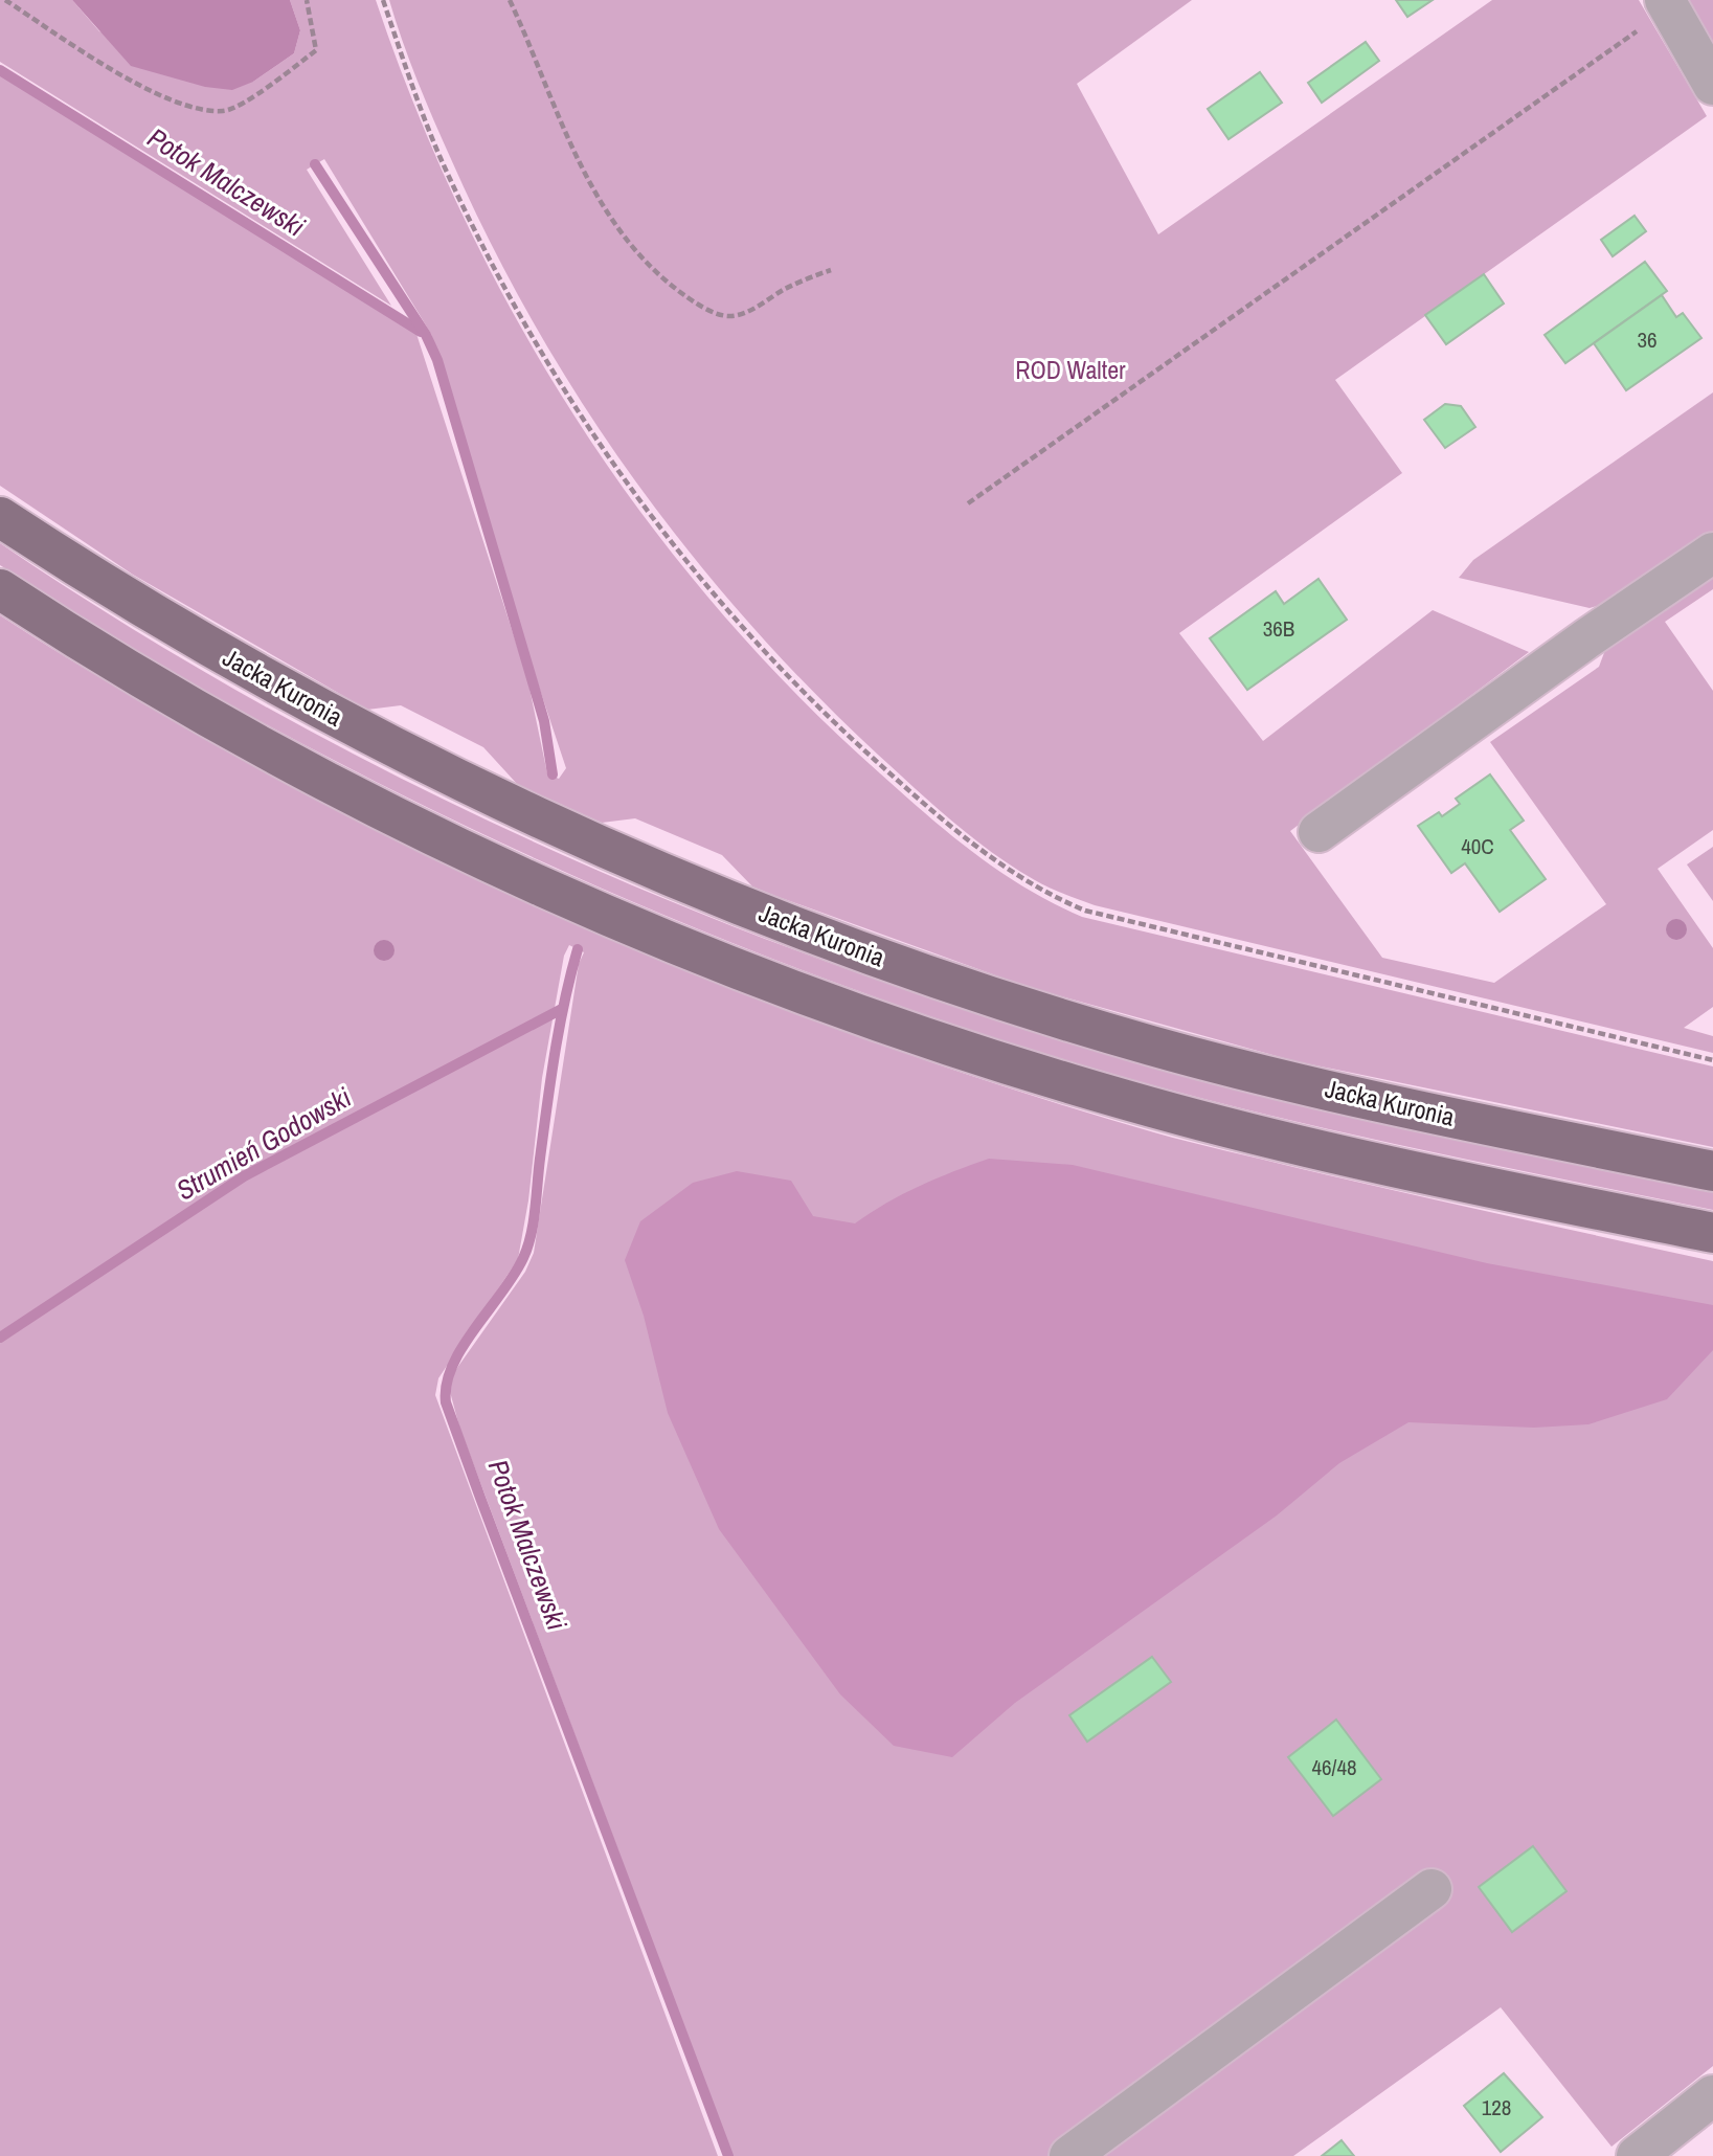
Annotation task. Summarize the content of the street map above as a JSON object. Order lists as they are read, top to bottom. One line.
{"streets":{"main road":["Jacka Kuronia"]},"water":["Potok Malczewski","Strumień Godowski"],"parks":["ROD Walter"],"house_numbers":["36","36B","40C","46/48","128"]}
